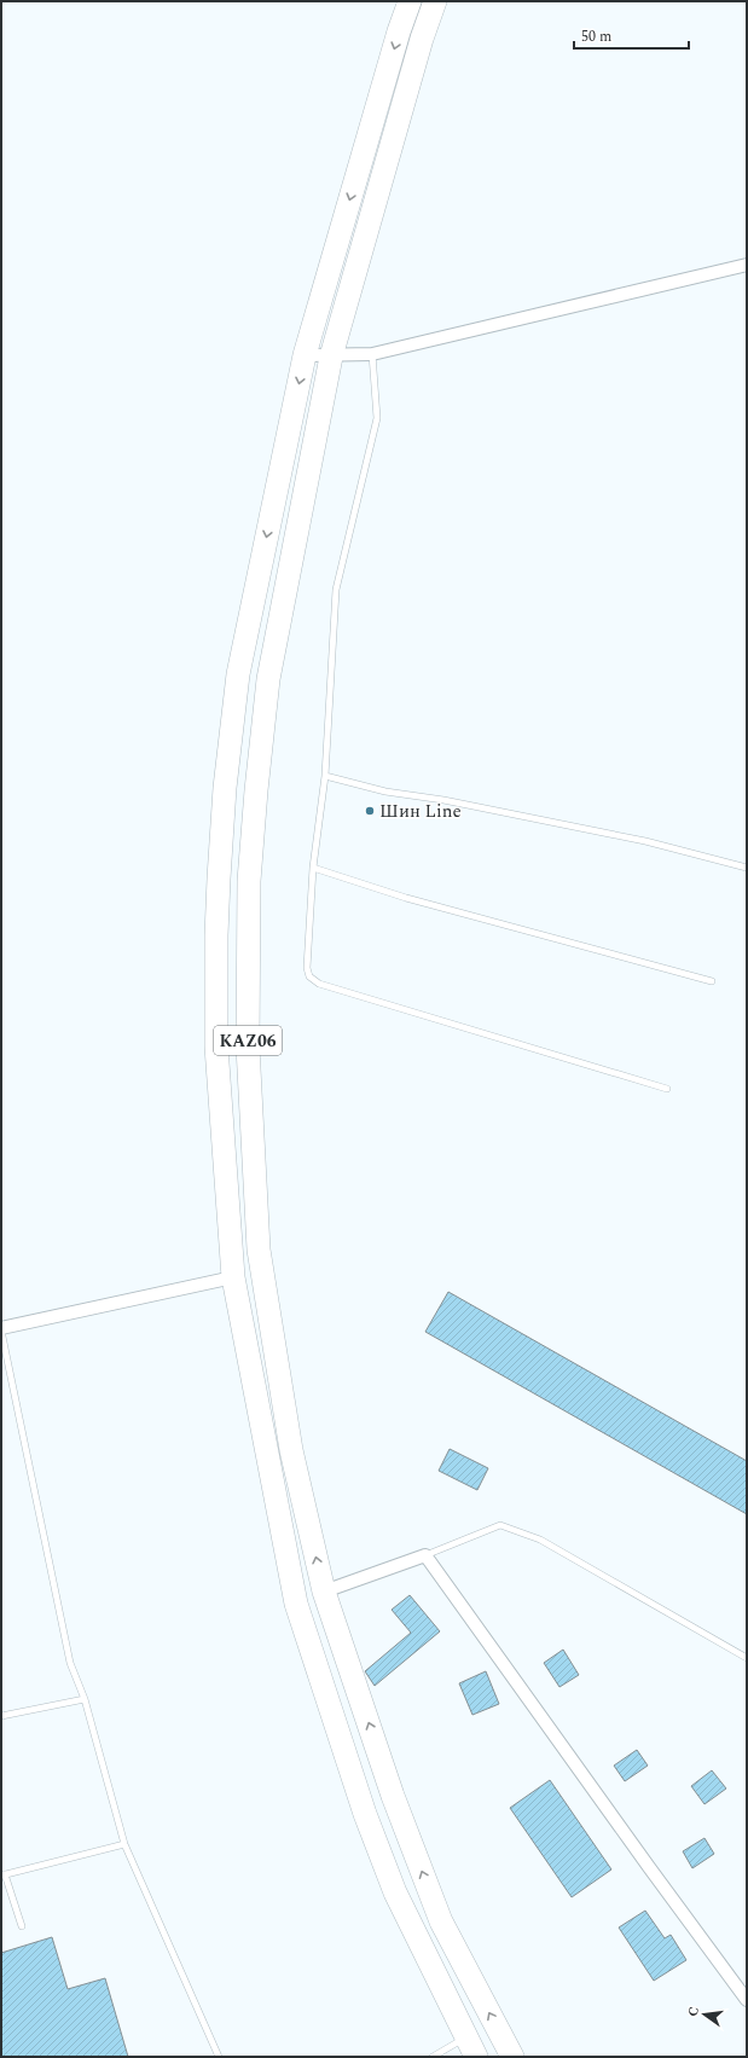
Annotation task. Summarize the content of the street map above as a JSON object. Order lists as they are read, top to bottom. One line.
{"streets":{"highway":["KАZ06"]},"places":["Шин Line"],"scale_bar":"50 m","north":"left"}
